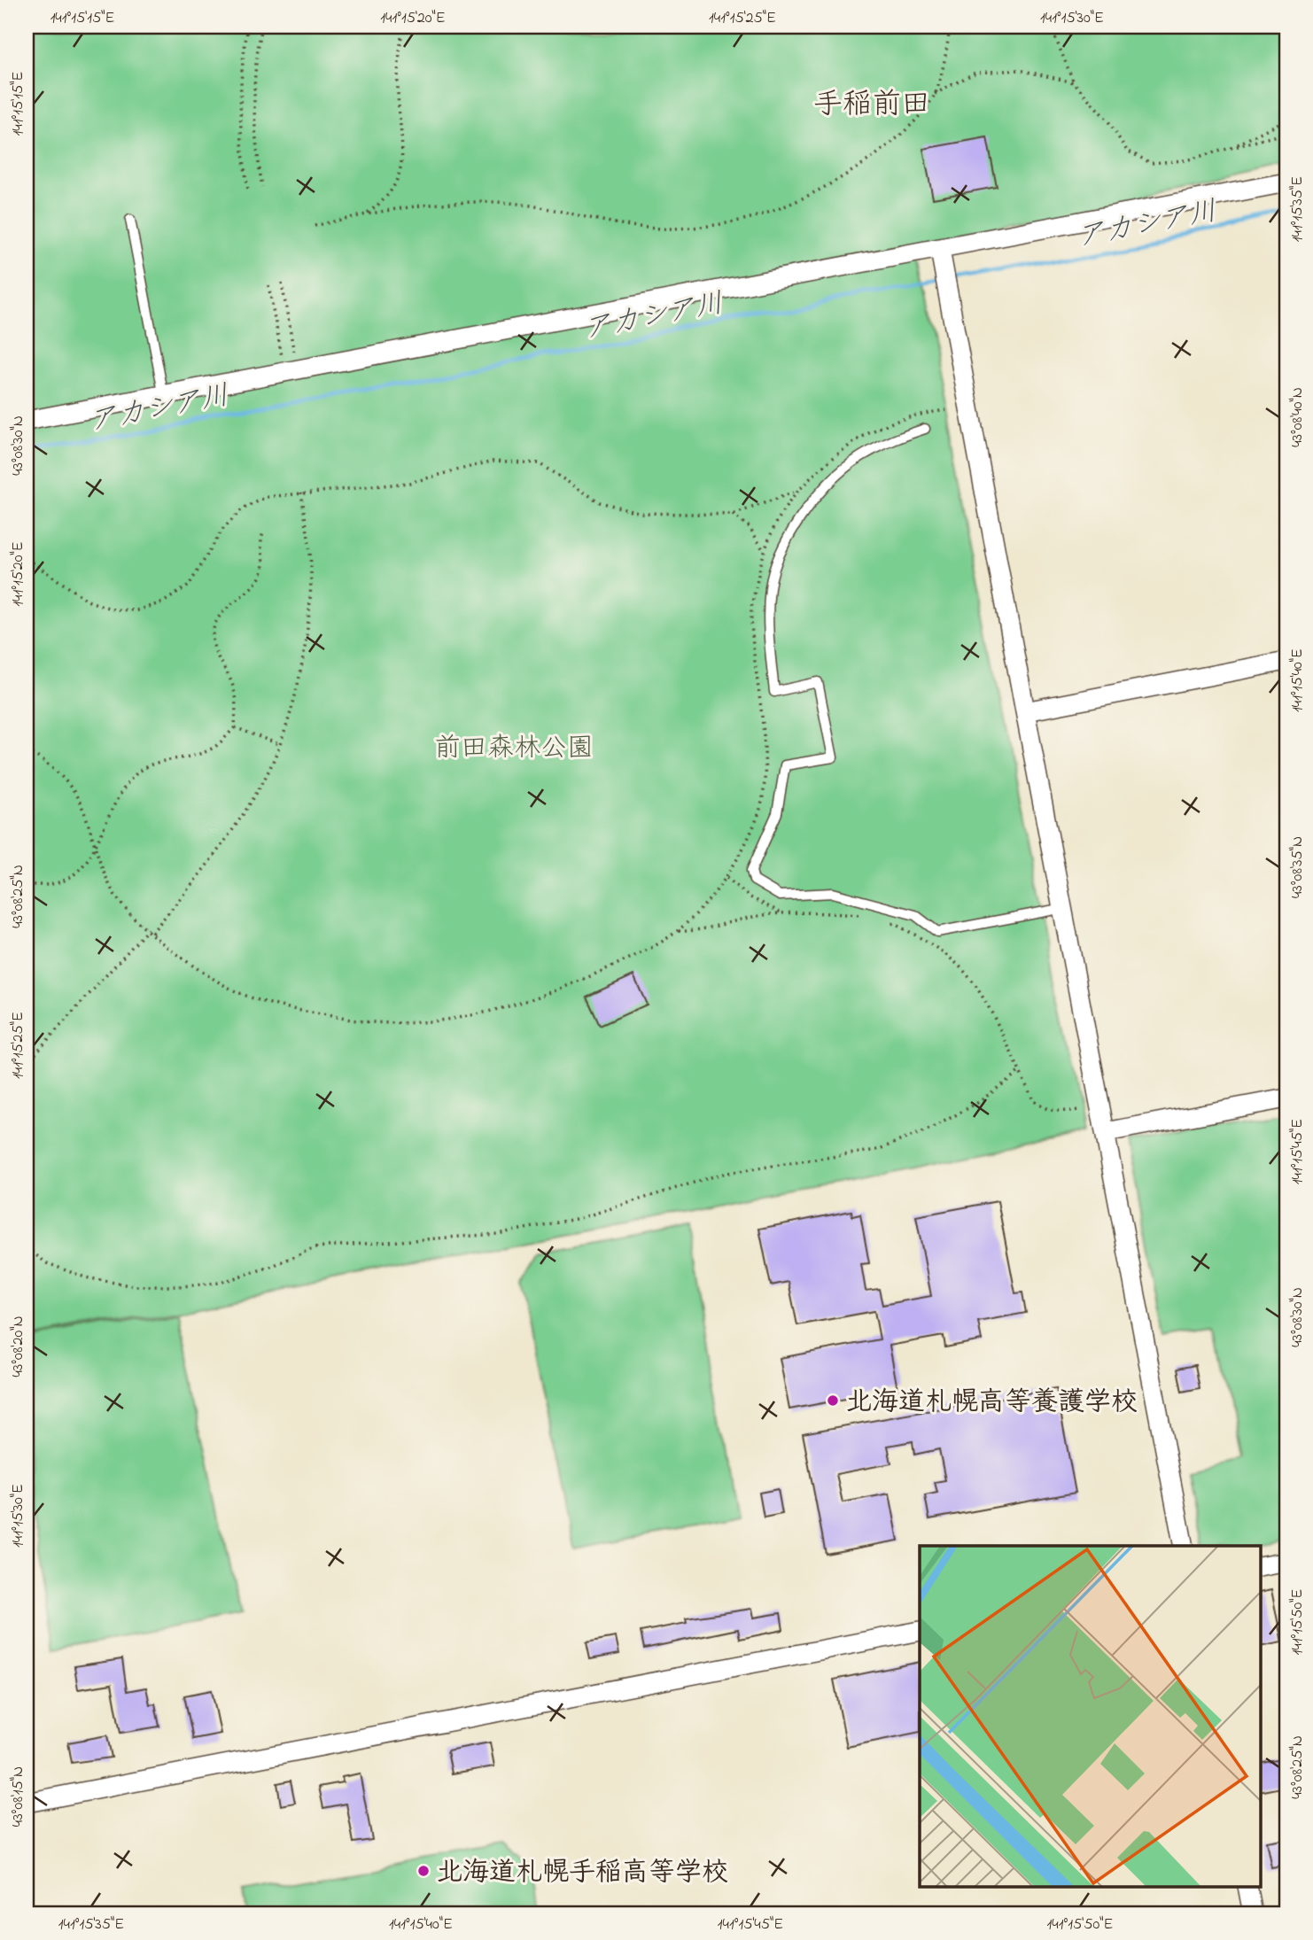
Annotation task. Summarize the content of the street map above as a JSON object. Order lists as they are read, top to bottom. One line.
{"districts":["手稲前田"],"water":["アカシア川"],"parks":["前田森林公園"],"places":["北海道札幌高等養護学校","北海道札幌手稲高等学校"],"coordinates":["141°15'15\"E","141°15'20\"E","141°15'25\"E","141°15'30\"E","141°15'35\"E","43°08'40\"N","43°08'30\"N","141°15'40\"E","43°08'35\"N","43°08'25\"N","141°15'45\"E","43°08'20\"N","141°15'50\"E","43°08'15\"N"]}
